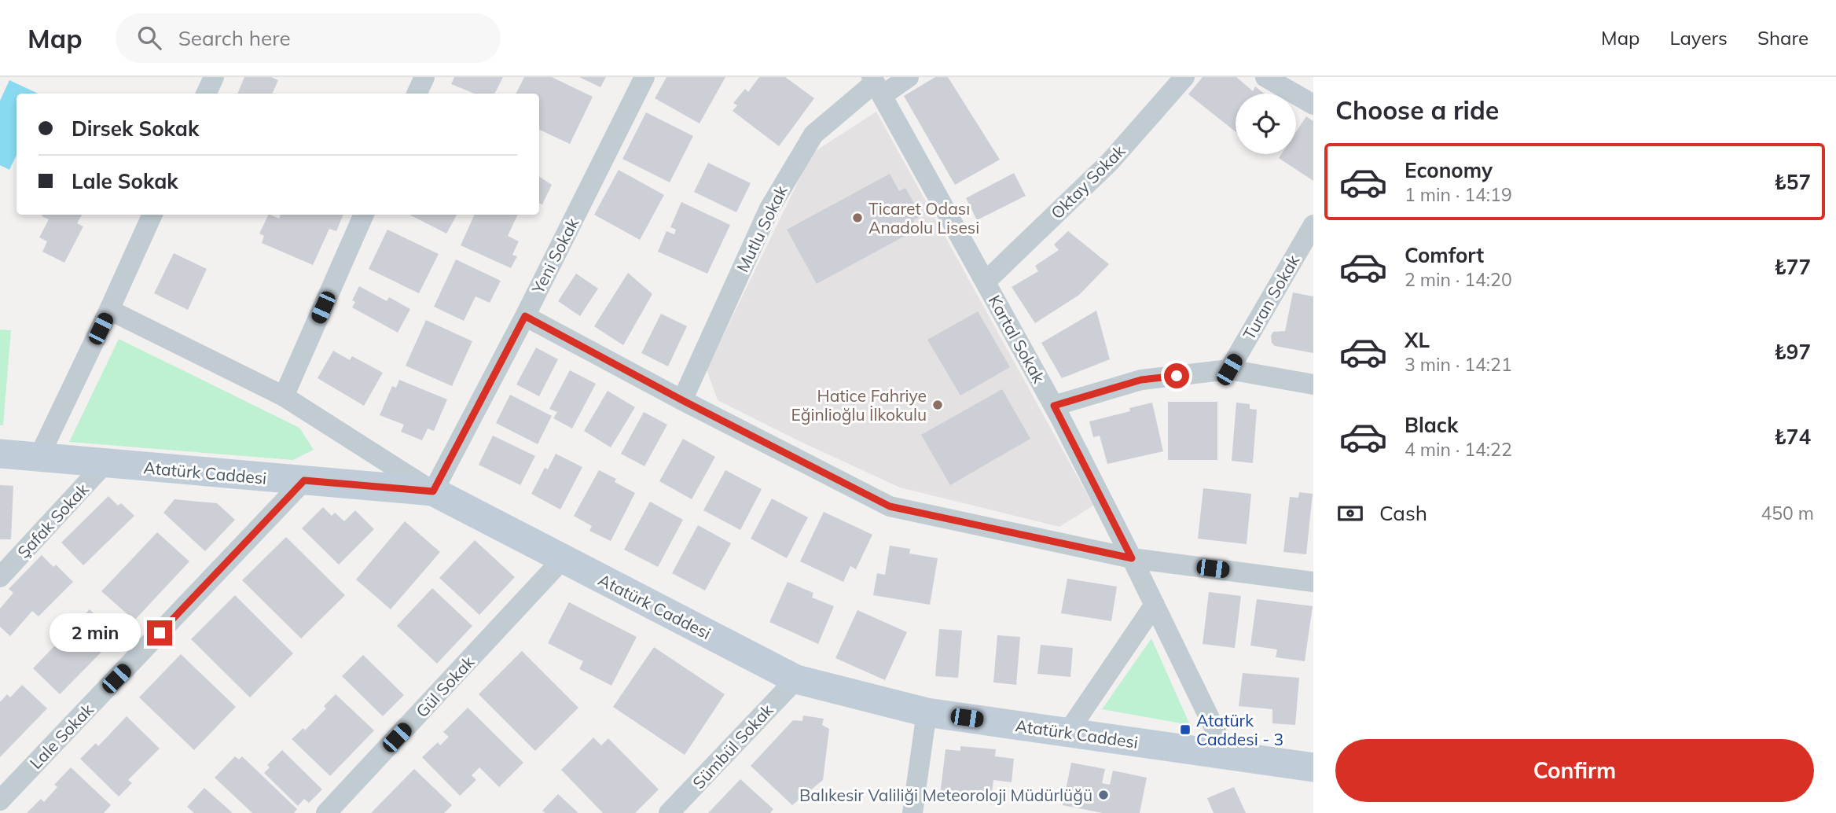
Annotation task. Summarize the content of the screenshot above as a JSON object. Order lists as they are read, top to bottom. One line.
{"streets":{"main road":["Atatürk Caddesi"],"street":["Oktay Sokak","Mutlu Sokak","Yeni Sokak","Turan Sokak","Kartal Sokak","Şafak Sokak","Gül Sokak","Lale Sokak","Sümbül Sokak"]},"crossings":[["Oktay Sokak","Kartal Sokak"],["Mutlu Sokak","Kartal Sokak"],["Yeni Sokak","Atatürk Caddesi"],["Kartal Sokak","Atatürk Caddesi"],["Atatürk Caddesi","Şafak Sokak"],["Atatürk Caddesi","Gül Sokak"],["Atatürk Caddesi","Lale Sokak"],["Atatürk Caddesi","Sümbül Sokak"]],"places":{"other":["Ticaret Odası Anadolu Lisesi","Hatice Fahriye Eğinlioğlu İlkokulu","Balıkesir Valiliği Meteoroloji Müdürlüğü"],"transit":["Atatürk Caddesi - 3"]},"page":{"header":"Map","search":"Search here","nav":["Map","Layers","Share"],"heading":"Choose a ride","banner":["Dirsek Sokak","Lale Sokak"],"list":[{"name":"Economy","note":"1 min · 14:19","value":"₺57"},{"name":"Comfort","note":"2 min · 14:20","value":"₺77"},{"name":"XL","note":"3 min · 14:21","value":"₺97"},{"name":"Black","note":"4 min · 14:22","value":"₺74"}],"pay":["Cash","450 m"],"bubble":"2 min","buttons":"Confirm"}}
